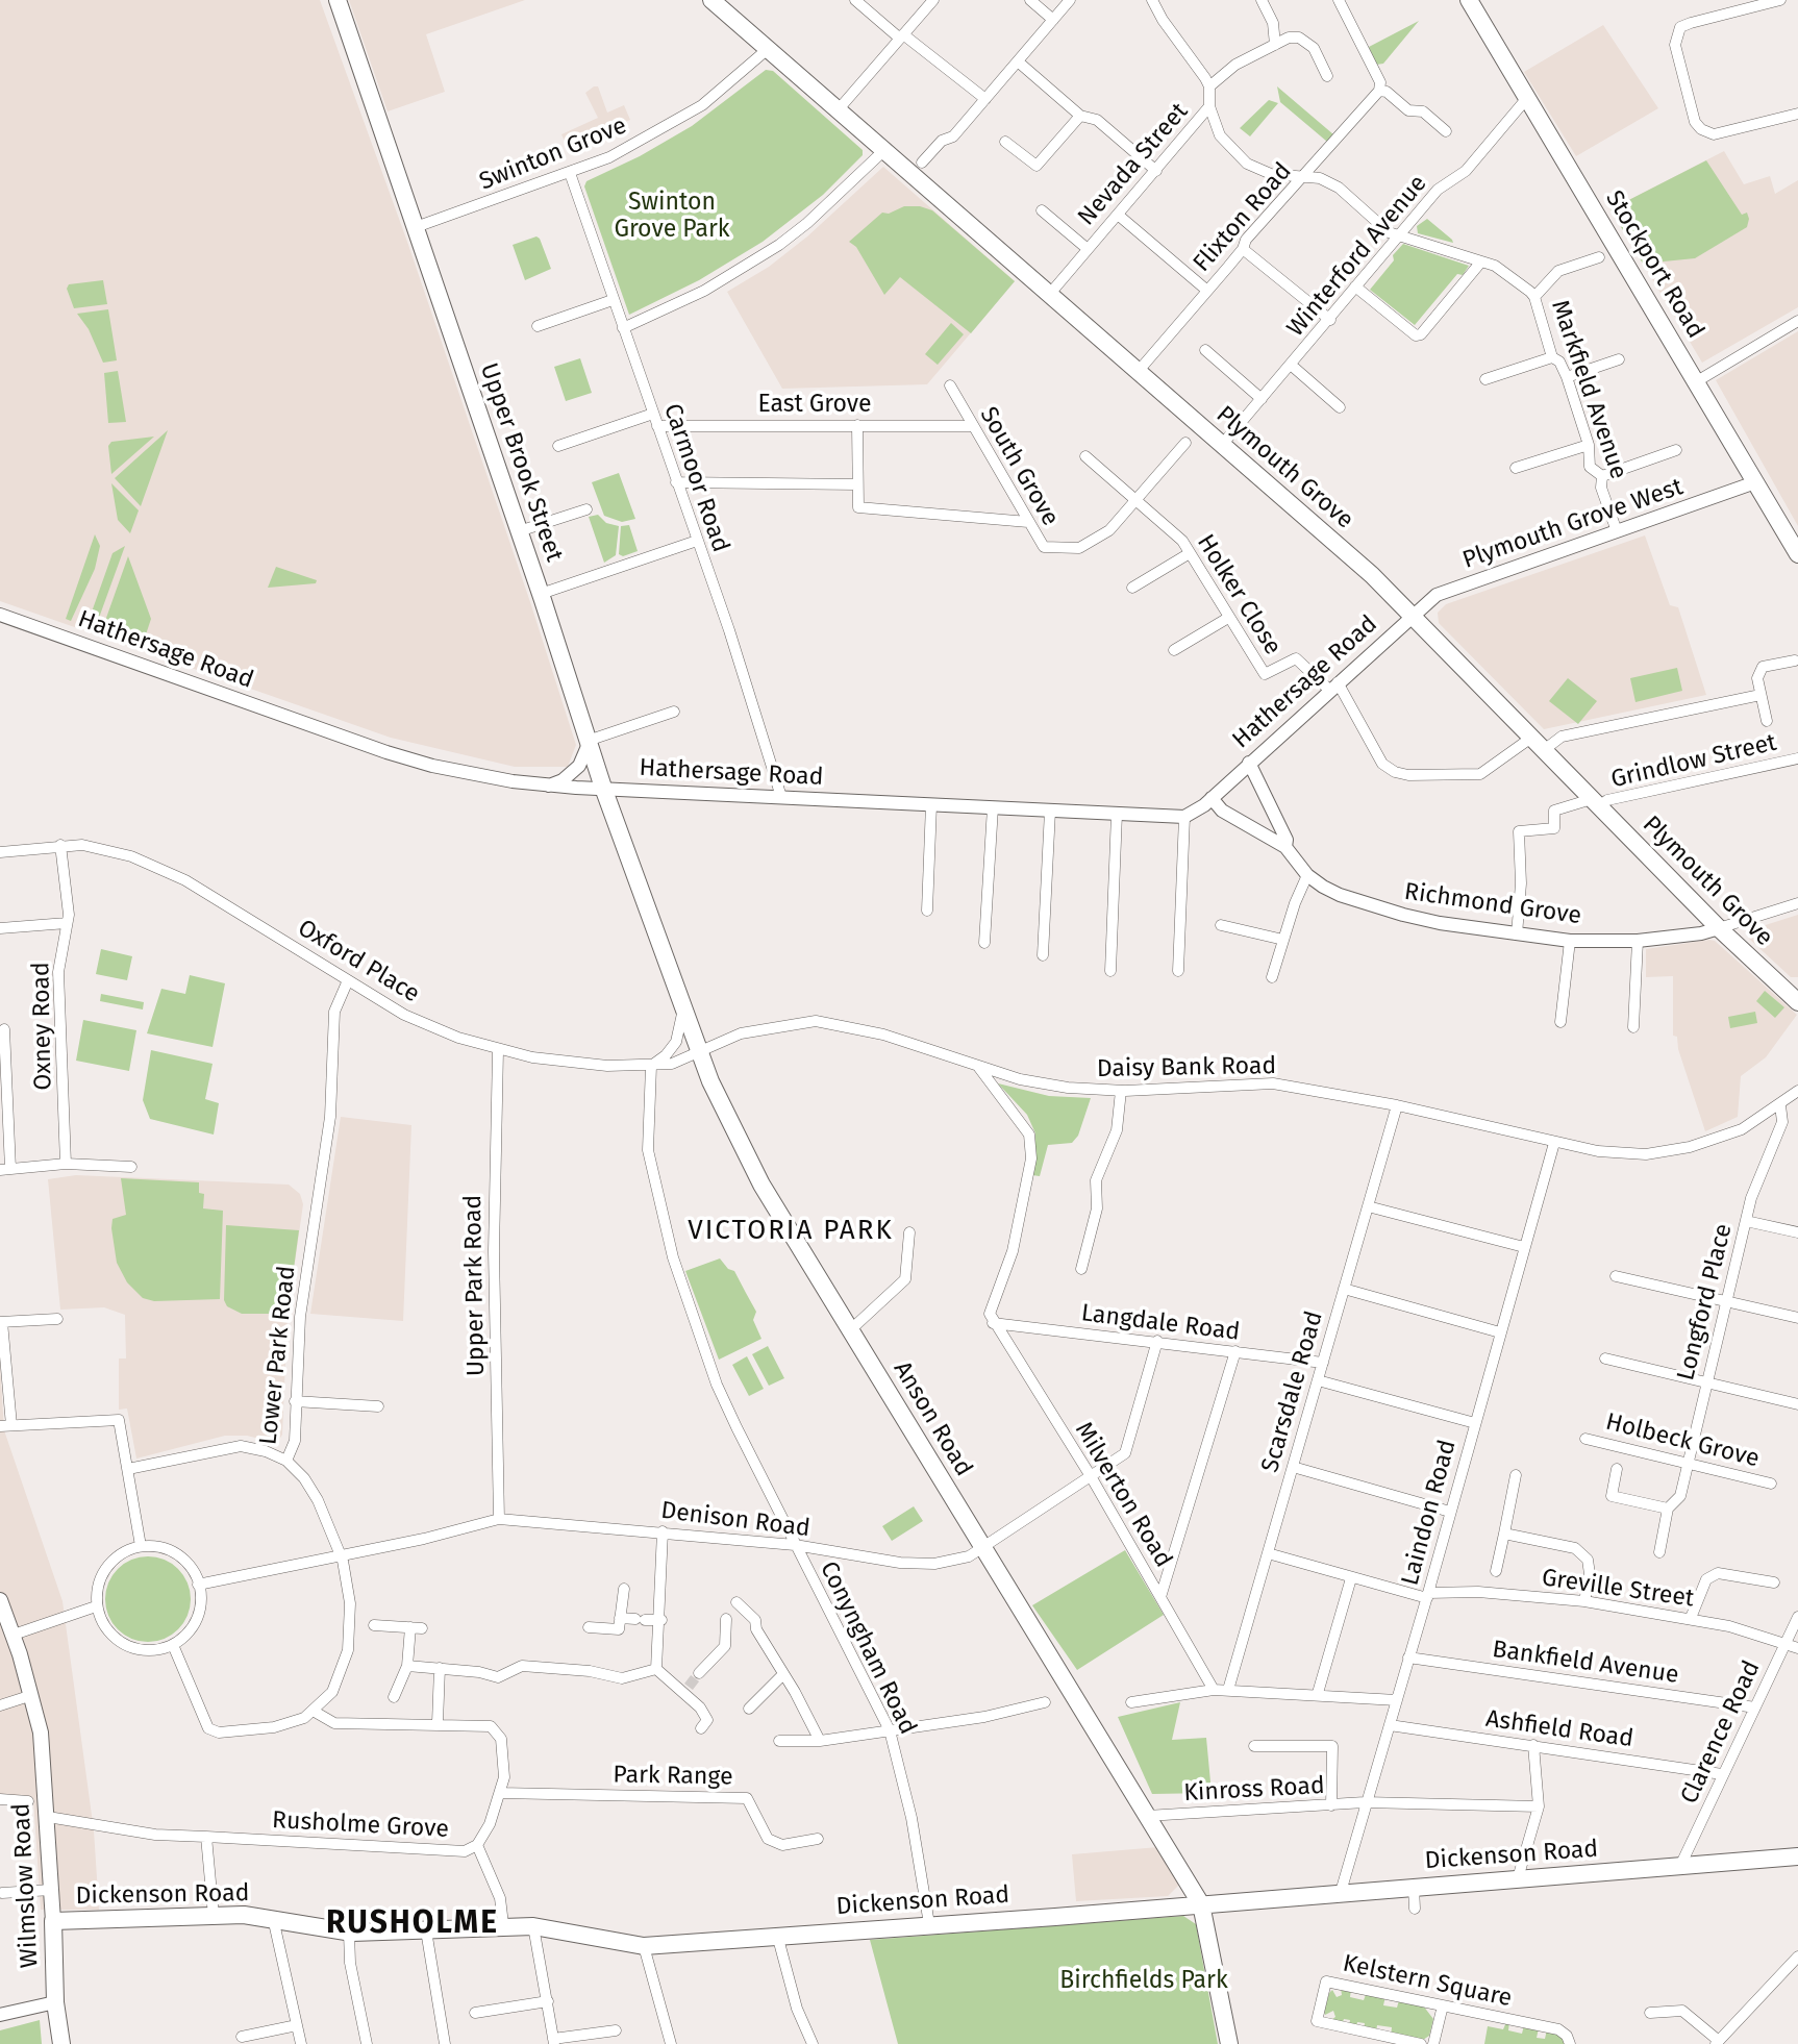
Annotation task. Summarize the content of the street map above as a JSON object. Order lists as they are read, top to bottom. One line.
{"streets":{"main road":["Stockport Road","Upper Brook Street","Plymouth Grove","Anson Road","Dickenson Road","Wilmslow Road"],"street":["Swinton Grove","Nevada Street","Flixton Road","Winterford Avenue","Markfield Avenue","East Grove","South Grove","Carmoor Road","Plymouth Grove West","Holker Close","Hathersage Road","Grindlow Street","Richmond Grove","Oxford Place","Oxney Road","Daisy Bank Road","Upper Park Road","Longford Place","Langdale Road","Lower Park Road","Scarsdale Road","Holbeck Grove","Milverton Road","Laindon Road","Denison Road","Greville Street","Conyngham Road","Bankfield Avenue","Ashfield Road","Clarence Road","Park Range","Kinross Road","Rusholme Grove","Kelstern Square"]},"crossings":[["Swinton Grove","Upper Brook Street"],["Swinton Grove","Plymouth Grove"],["Swinton Grove","Carmoor Road"],["Nevada Street","Markfield Avenue"],["Nevada Street","Plymouth Grove"],["Flixton Road","Markfield Avenue"],["Flixton Road","Plymouth Grove"],["Winterford Avenue","Stockport Road"],["Winterford Avenue","Markfield Avenue"],["Winterford Avenue","Plymouth Grove"],["Stockport Road","Plymouth Grove West"],["Markfield Avenue","Plymouth Grove West"],["East Grove","South Grove"],["East Grove","Carmoor Road"],["Upper Brook Street","Hathersage Road"],["Upper Brook Street","Anson Road"],["South Grove","Holker Close"],["Plymouth Grove","Plymouth Grove West"],["Plymouth Grove","Hathersage Road"],["Plymouth Grove","Grindlow Street"],["Plymouth Grove","Richmond Grove"],["Carmoor Road","Hathersage Road"],["Plymouth Grove West","Hathersage Road"],["Holker Close","Hathersage Road"],["Hathersage Road","Richmond Grove"],["Grindlow Street","Richmond Grove"],["Oxford Place","Oxney Road"],["Oxford Place","Daisy Bank Road"],["Oxford Place","Upper Park Road"],["Oxford Place","Lower Park Road"],["Oxford Place","Anson Road"],["Oxford Place","Conyngham Road"],["Daisy Bank Road","Longford Place"],["Daisy Bank Road","Scarsdale Road"],["Daisy Bank Road","Anson Road"],["Daisy Bank Road","Laindon Road"],["Upper Park Road","Denison Road"],["Longford Place","Holbeck Grove"],["Langdale Road","Scarsdale Road"],["Langdale Road","Milverton Road"],["Langdale Road","Denison Road"],["Lower Park Road","Denison Road"],["Scarsdale Road","Greville Street"],["Anson Road","Denison Road"],["Anson Road","Kinross Road"],["Anson Road","Dickenson Road"],["Milverton Road","Denison Road"],["Laindon Road","Greville Street"],["Laindon Road","Bankfield Avenue"],["Laindon Road","Ashfield Road"],["Laindon Road","Kinross Road"],["Laindon Road","Dickenson Road"],["Denison Road","Conyngham Road"],["Greville Street","Clarence Road"],["Conyngham Road","Dickenson Road"],["Bankfield Avenue","Clarence Road"],["Ashfield Road","Clarence Road"],["Clarence Road","Dickenson Road"],["Rusholme Grove","Wilmslow Road"],["Dickenson Road","Wilmslow Road"]],"districts":["VICTORIA PARK","RUSHOLME"],"parks":["Swinton Grove Park","Birchfields Park"]}
